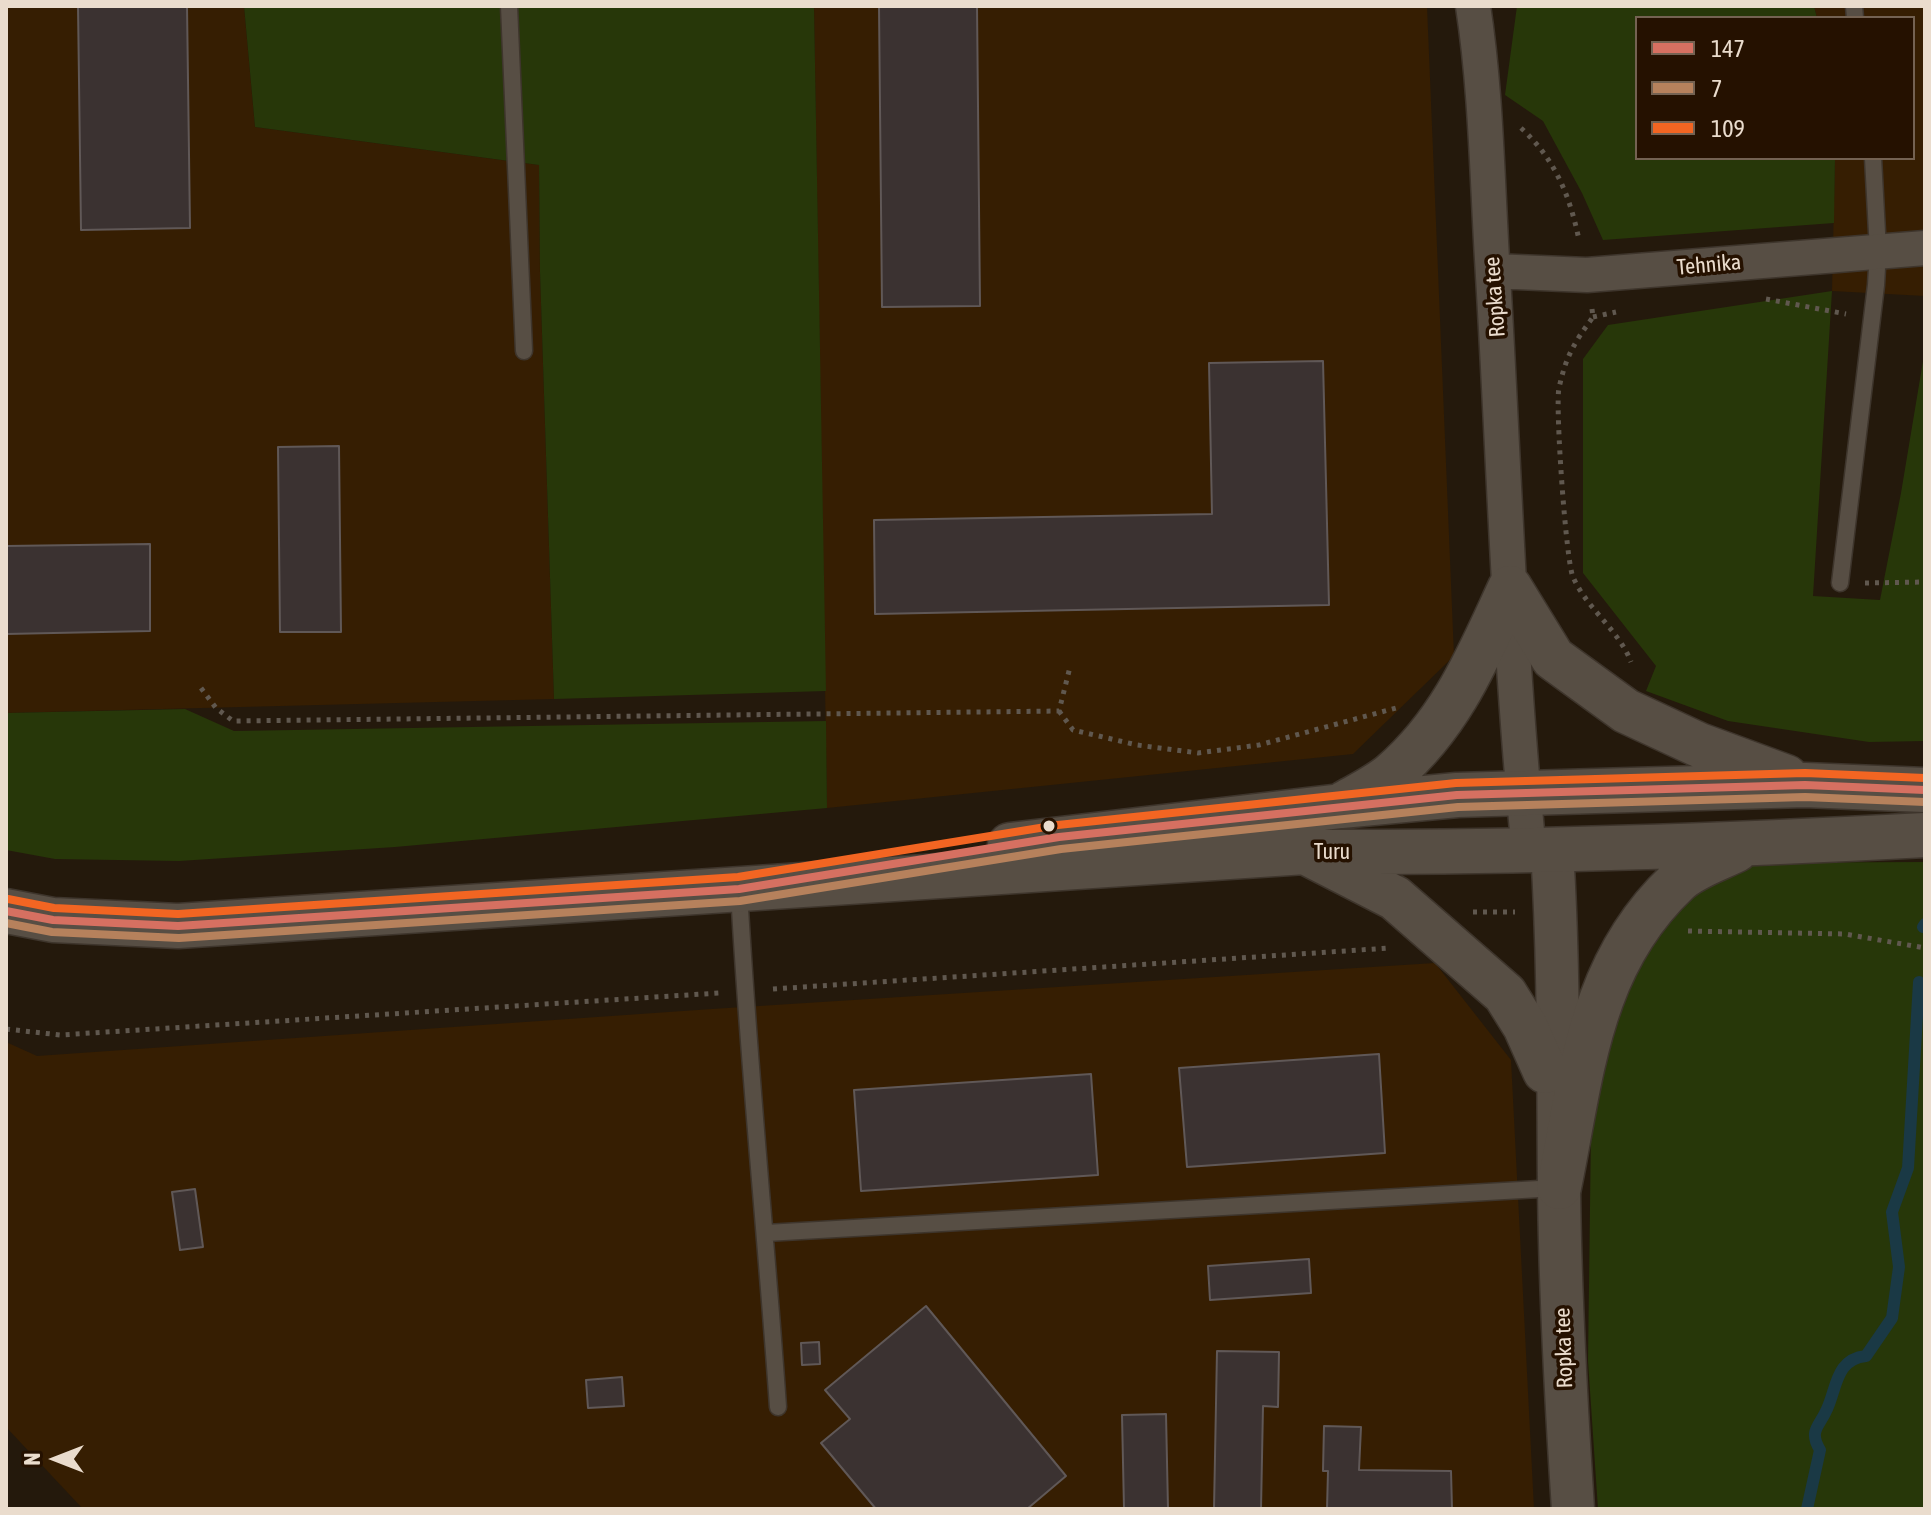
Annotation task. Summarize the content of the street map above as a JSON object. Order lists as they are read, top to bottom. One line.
{"streets":{"main road":["Turu"],"street":["Tehnika","Ropka tee"]},"crossings":[["Tehnika","Ropka tee"],["Ropka tee","Turu"]],"lines":["transit line 109","transit line 147","transit line 7"],"legend":["147","7","109"],"north":"left"}
